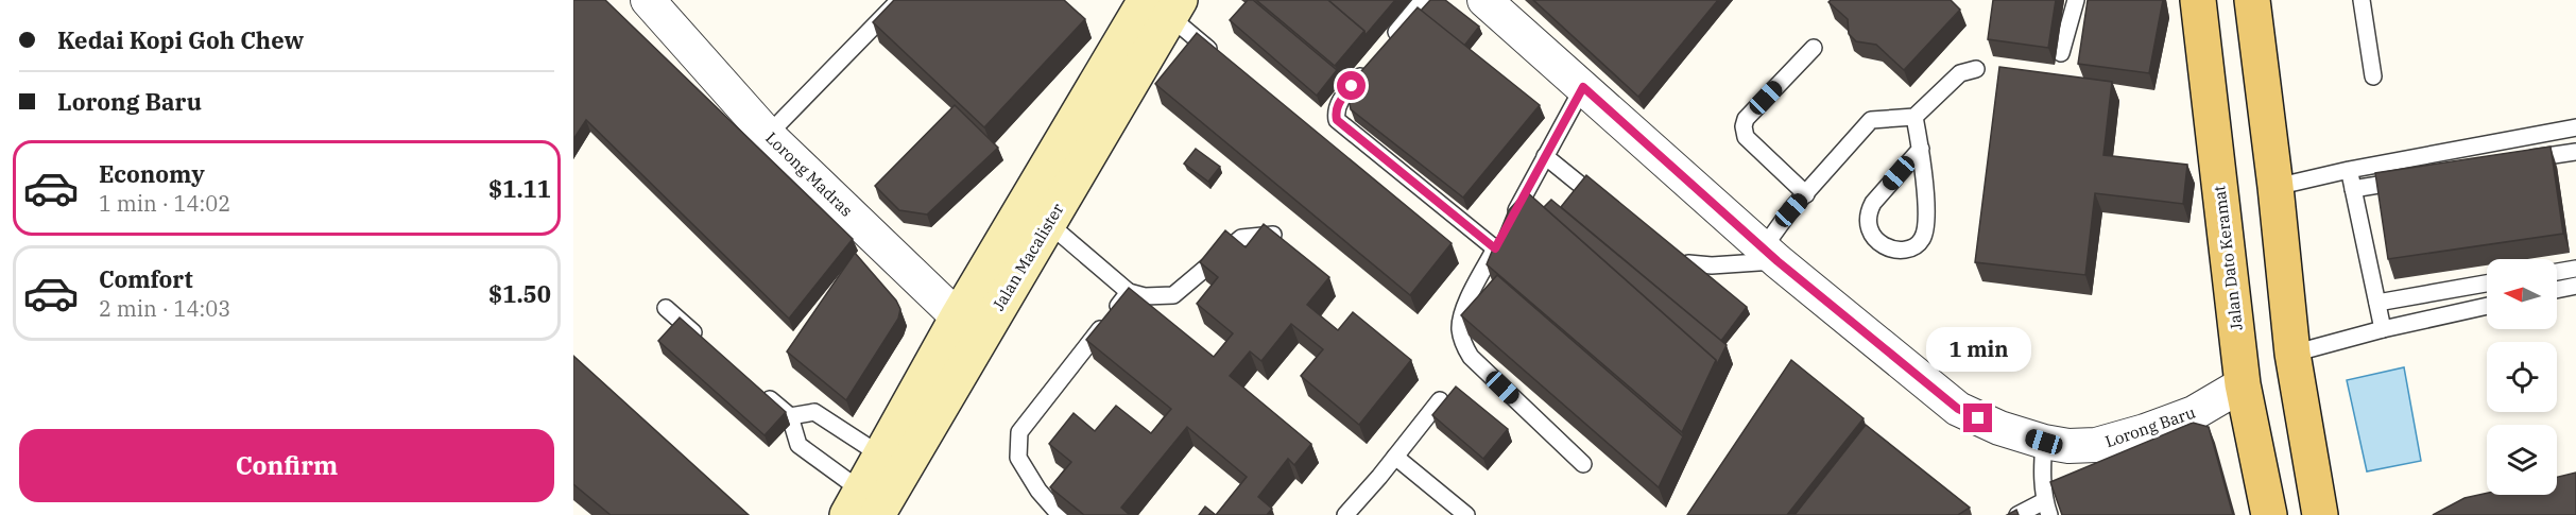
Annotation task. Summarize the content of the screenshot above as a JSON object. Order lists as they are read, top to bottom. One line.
{"streets":{"main road":["Jalan Macalister","Jalan Dato Keramat"],"street":["Lorong Madras","Lorong Baru"]},"crossings":[["Lorong Madras","Jalan Macalister"],["Jalan Dato Keramat","Lorong Baru"]],"north":"left","page":{"banner":["Kedai Kopi Goh Chew","Lorong Baru"],"list":[{"name":"Economy","note":"1 min · 14:02","value":"$1.11"},{"name":"Comfort","note":"2 min · 14:03","value":"$1.50"}],"bubble":"1 min","buttons":"Confirm"}}
